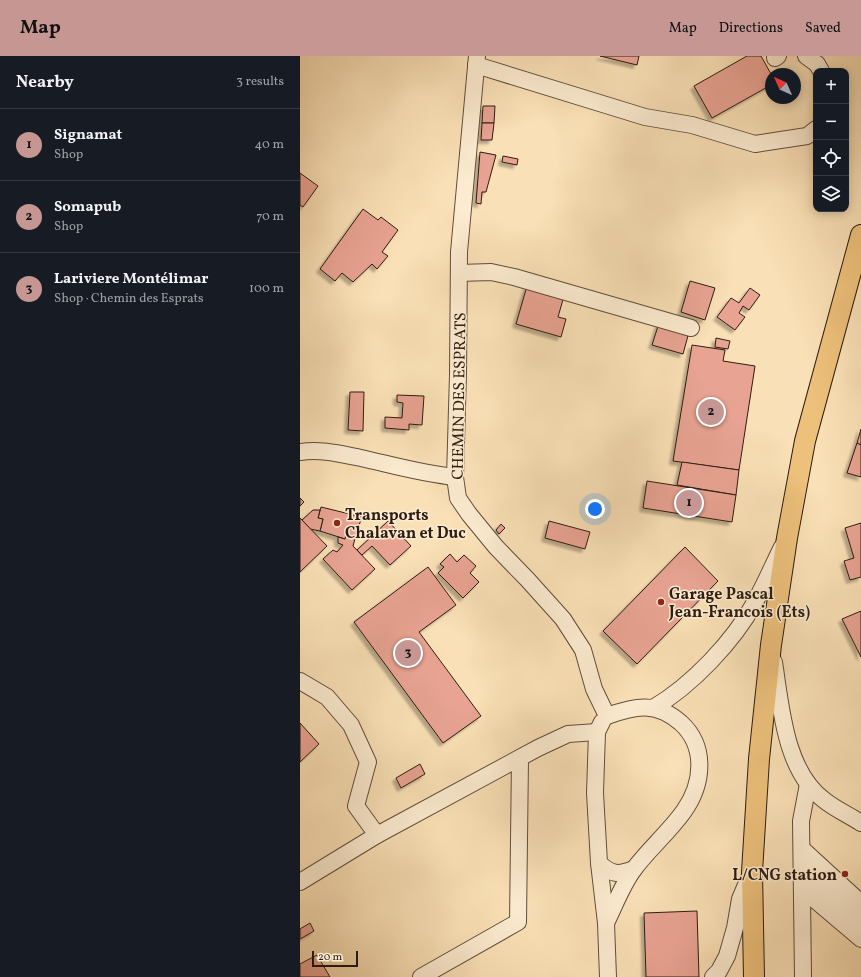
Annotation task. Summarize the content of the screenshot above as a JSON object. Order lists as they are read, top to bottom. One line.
{"streets":{"street":["CHEMIN DES ESPRATS"]},"places":["Transports Chalavan et Duc","Garage Pascal Jean-Francois (Ets)","L/CNG station"],"scale_bar":"20 m","north":"top left","page":{"header":"Map","nav":["Map","Directions","Saved"],"heading":["Nearby","3 results"],"map_buttons":["+","−"],"list":[{"mark":"1","name":"Signamat","note":"Shop","value":"40 m"},{"mark":"2","name":"Somapub","note":"Shop","value":"70 m"},{"mark":"3","name":"Lariviere Montélimar","note":"Shop · Chemin des Esprats","value":"100 m"}],"pins":["2","1","3"],"scale":"20 m"}}
